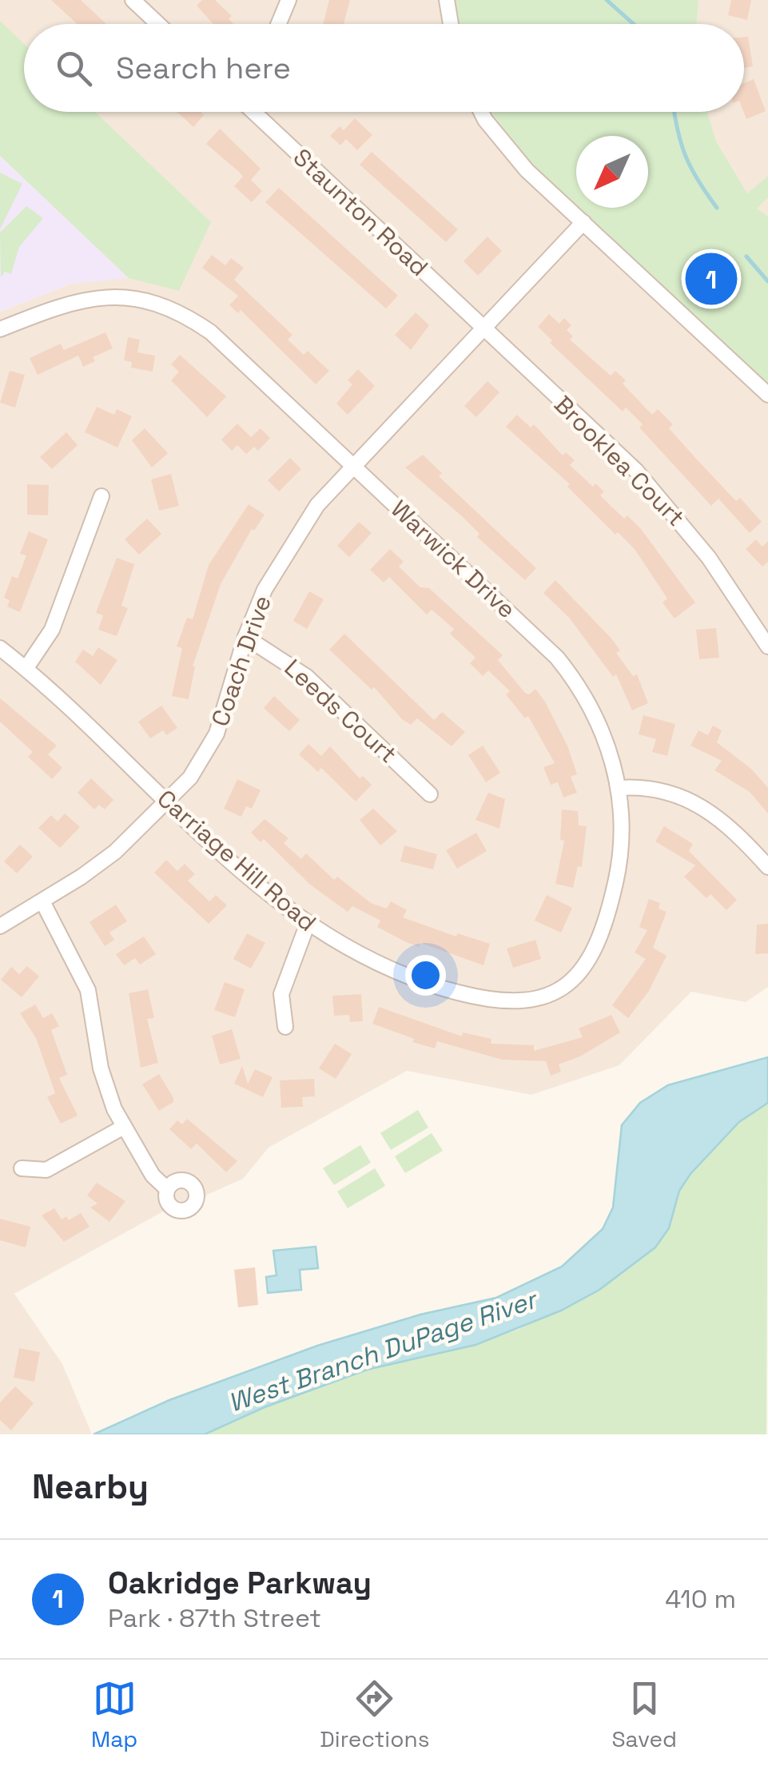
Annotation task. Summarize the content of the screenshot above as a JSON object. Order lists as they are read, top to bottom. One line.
{"streets":{"street":["Staunton Road","Brooklea Court","Warwick Drive","Coach Drive","Leeds Court","Carriage Hill Road"]},"crossings":[["Staunton Road","Brooklea Court"],["Staunton Road","Coach Drive"],["Brooklea Court","Coach Drive"],["Warwick Drive","Coach Drive"],["Warwick Drive","Carriage Hill Road"],["Coach Drive","Leeds Court"],["Coach Drive","Carriage Hill Road"]],"water":["West Branch DuPage River"],"north":"bottom left","page":{"search":"Search here","pins":"1","heading":"Nearby","list":[{"mark":"1","name":"Oakridge Parkway","note":"Park · 87th Street","value":"410 m"}],"nav":["Map","Directions","Saved"]}}
